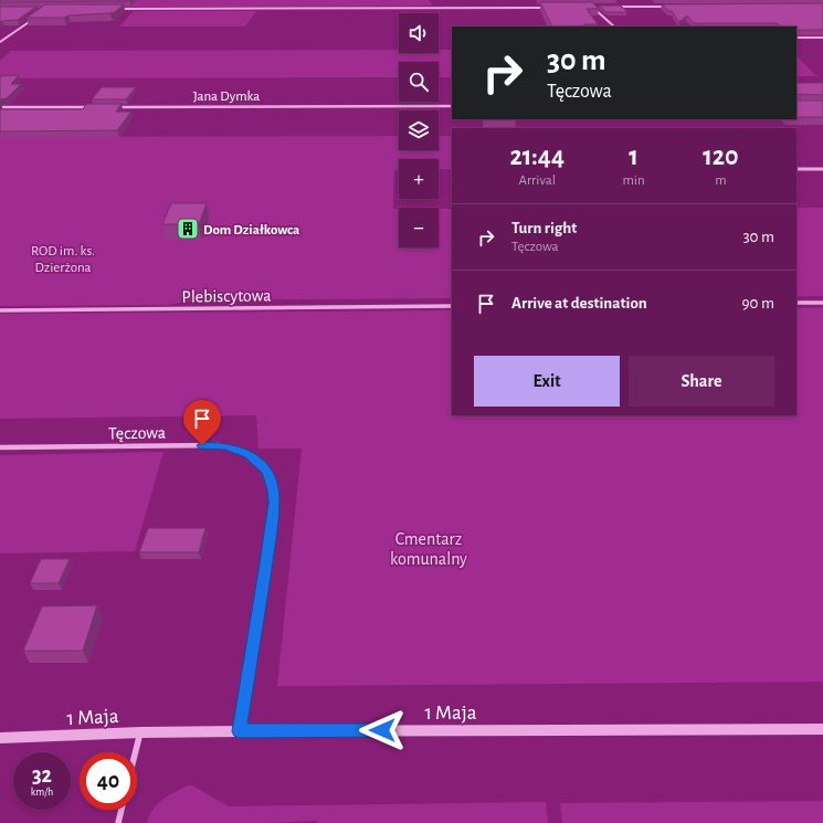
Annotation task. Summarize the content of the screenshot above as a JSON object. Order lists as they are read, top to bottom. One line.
{"streets":{"street":["Jana Dymka","Plebiscytowa","Tęczowa","1 Maja"]},"crossings":[["Tęczowa","1 Maja"]],"parks":["ROD im. ks. Dzierżona","Cmentarz komunalny"],"places":{"building":["Dom Działkowca"]},"page":{"map_buttons":["+","−"],"turn":["30 m","Tęczowa"],"eta":["21:44","Arrival","1","min","120","m"],"list":[{"name":"Turn right","note":"Tęczowa","value":"30 m"},{"name":"Arrive at destination","value":"90 m"}],"buttons":["Exit","Share"],"speed":"32 km/h","limit":"40"}}
